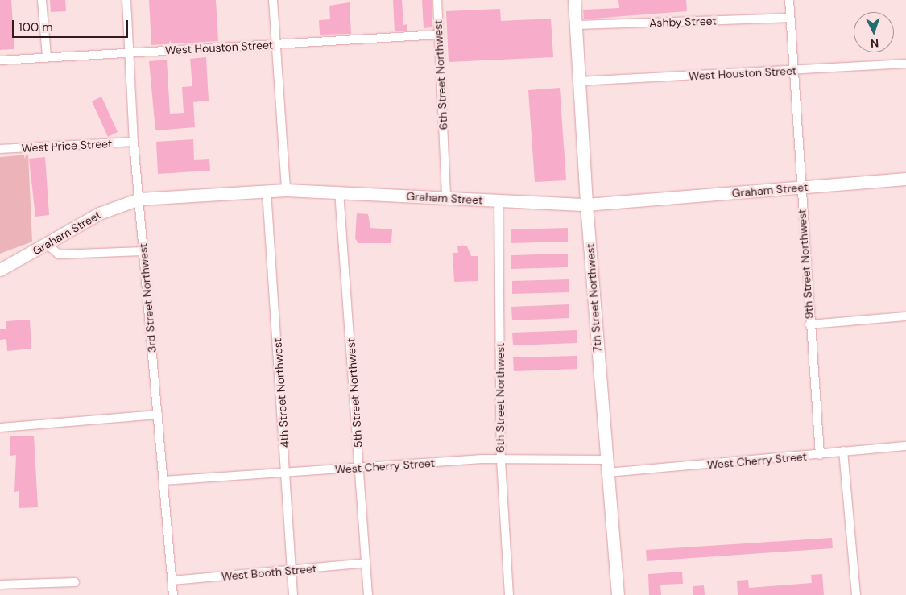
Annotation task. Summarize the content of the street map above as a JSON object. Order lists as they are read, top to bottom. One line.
{"streets":{"street":["Ashby Street","West Houston Street","6th Street Northwest","West Price Street","Graham Street","9th Street Northwest","3rd Street Northwest","7th Street Northwest","4th Street Northwest","5th Street Northwest","West Cherry Street","West Booth Street"]},"crossings":[["Ashby Street","9th Street Northwest"],["Ashby Street","7th Street Northwest"],["West Houston Street","6th Street Northwest"],["West Houston Street","9th Street Northwest"],["West Houston Street","3rd Street Northwest"],["West Houston Street","7th Street Northwest"],["6th Street Northwest","Graham Street"],["6th Street Northwest","West Cherry Street"],["West Price Street","3rd Street Northwest"],["Graham Street","9th Street Northwest"],["Graham Street","3rd Street Northwest"],["Graham Street","7th Street Northwest"],["Graham Street","4th Street Northwest"],["Graham Street","5th Street Northwest"],["9th Street Northwest","West Cherry Street"],["3rd Street Northwest","West Cherry Street"],["3rd Street Northwest","West Booth Street"],["7th Street Northwest","West Cherry Street"],["4th Street Northwest","West Cherry Street"],["4th Street Northwest","West Booth Street"],["5th Street Northwest","West Cherry Street"],["5th Street Northwest","West Booth Street"]],"scale_bar":"100 m","north":"bottom"}
